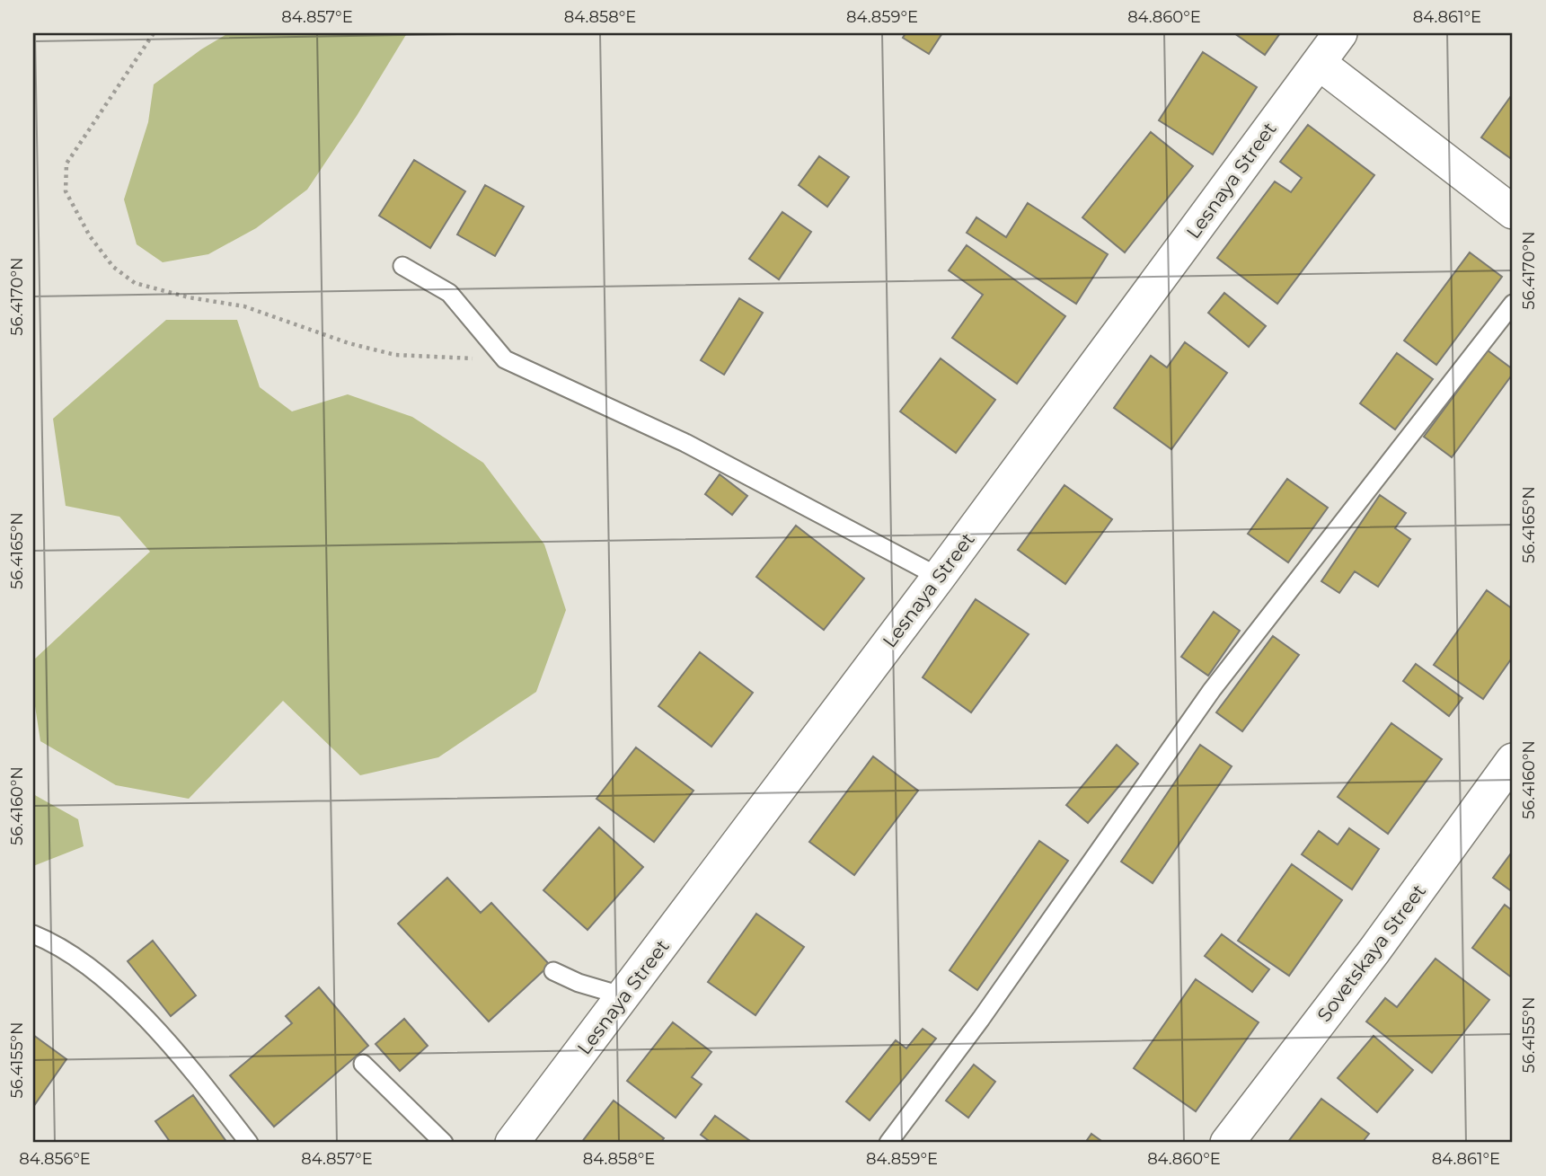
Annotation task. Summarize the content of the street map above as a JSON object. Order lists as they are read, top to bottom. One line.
{"streets":{"street":["Lesnaya Street","Sovetskaya Street"]},"coordinates":["84.857°E","84.858°E","84.859°E","84.860°E","84.861°E","56.4170°N","56.4165°N","56.4160°N","56.4155°N","84.856°E"]}
